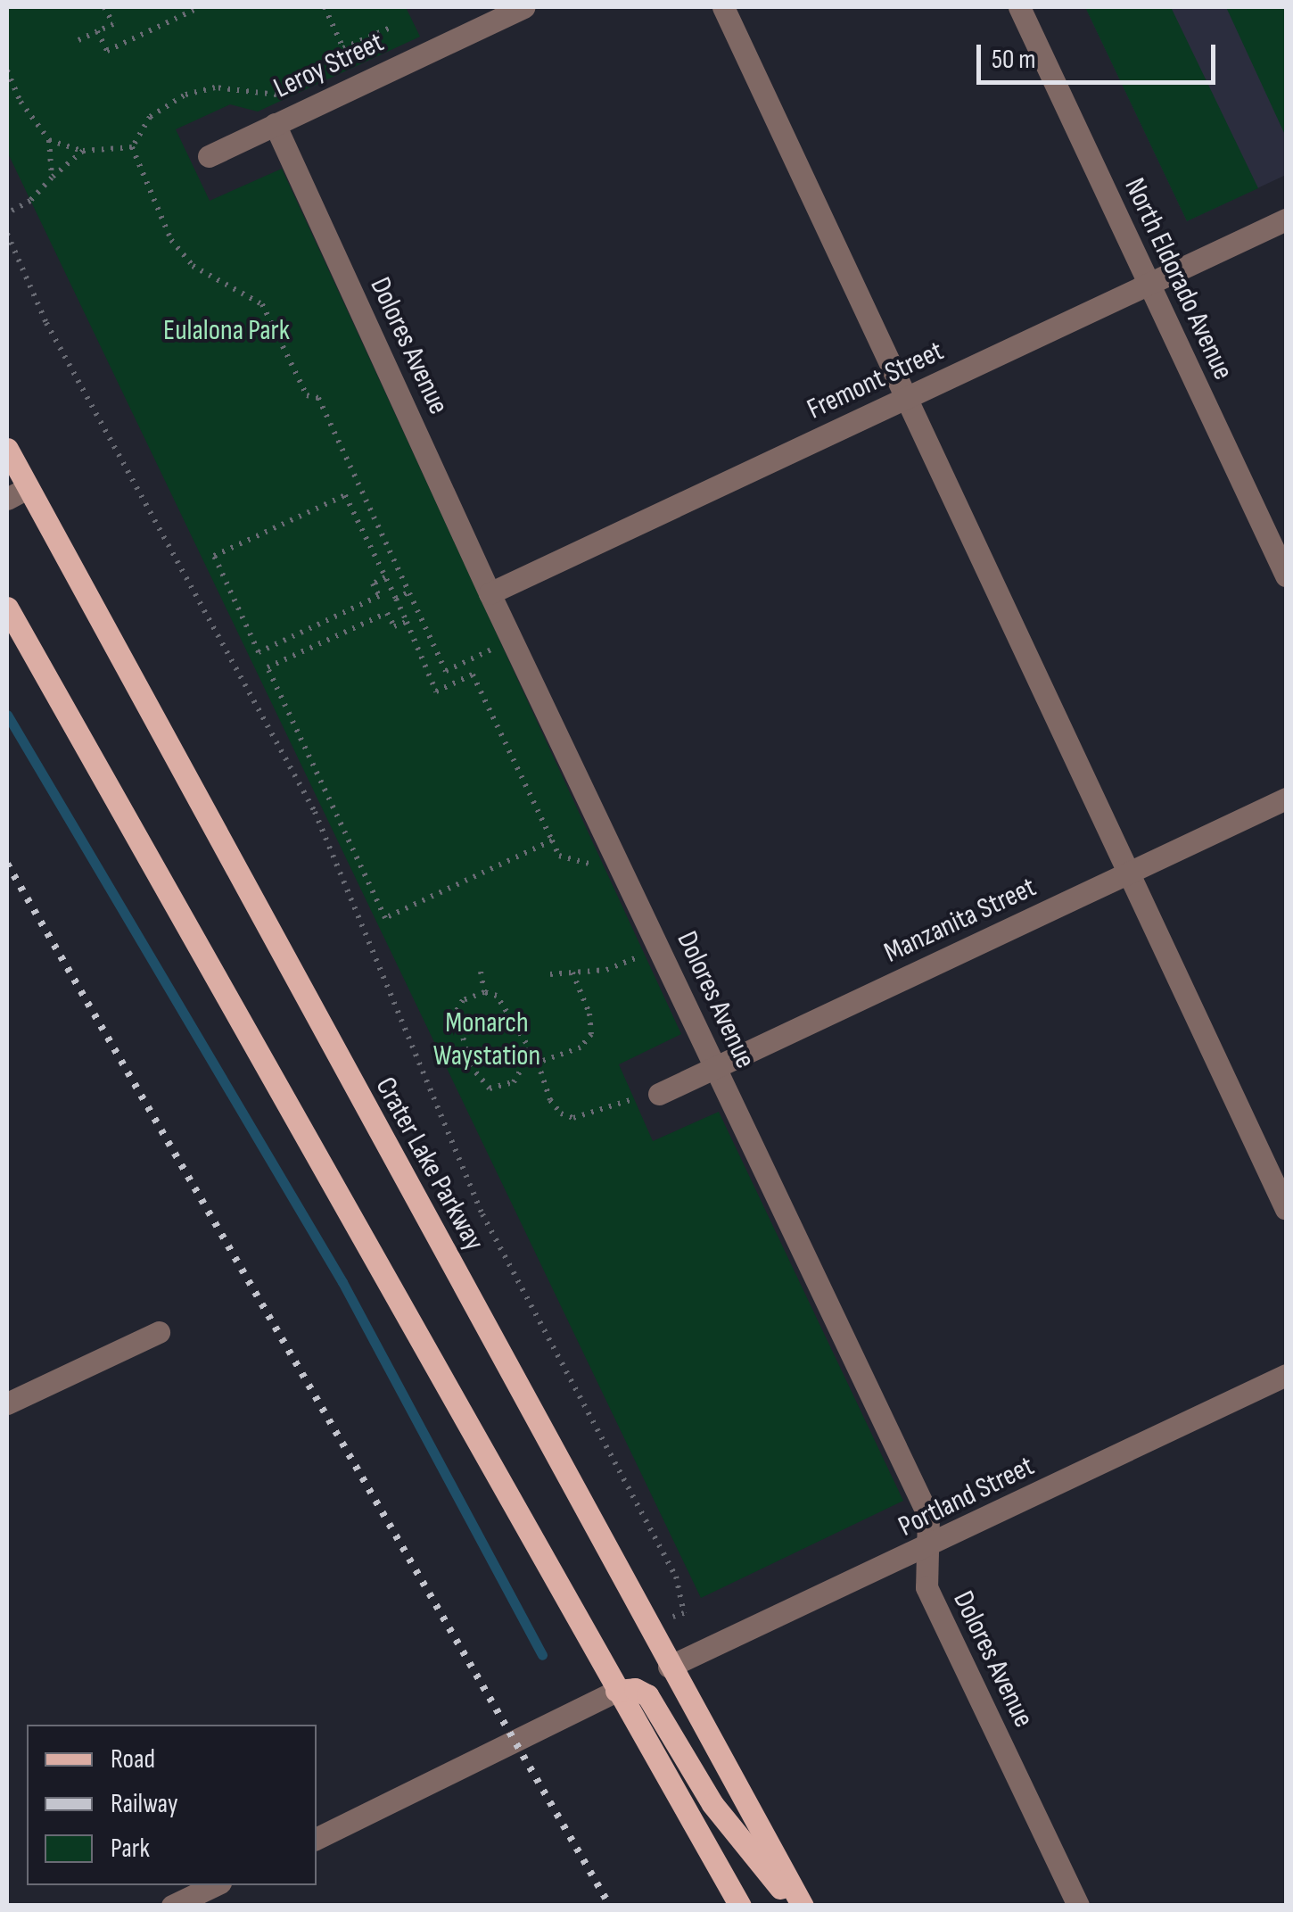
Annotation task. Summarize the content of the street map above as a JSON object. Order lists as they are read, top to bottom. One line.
{"streets":{"main road":["Crater Lake Parkway"],"street":["Leroy Street","North Eldorado Avenue","Dolores Avenue","Fremont Street","Manzanita Street","Portland Street"]},"crossings":[["Leroy Street","Dolores Avenue"],["North Eldorado Avenue","Fremont Street"],["Dolores Avenue","Fremont Street"],["Dolores Avenue","Manzanita Street"],["Dolores Avenue","Portland Street"],["Crater Lake Parkway","Portland Street"]],"parks":["Eulalona Park","Monarch Waystation"],"legend":["Road","Railway","Park"],"scale_bar":"50 m"}
